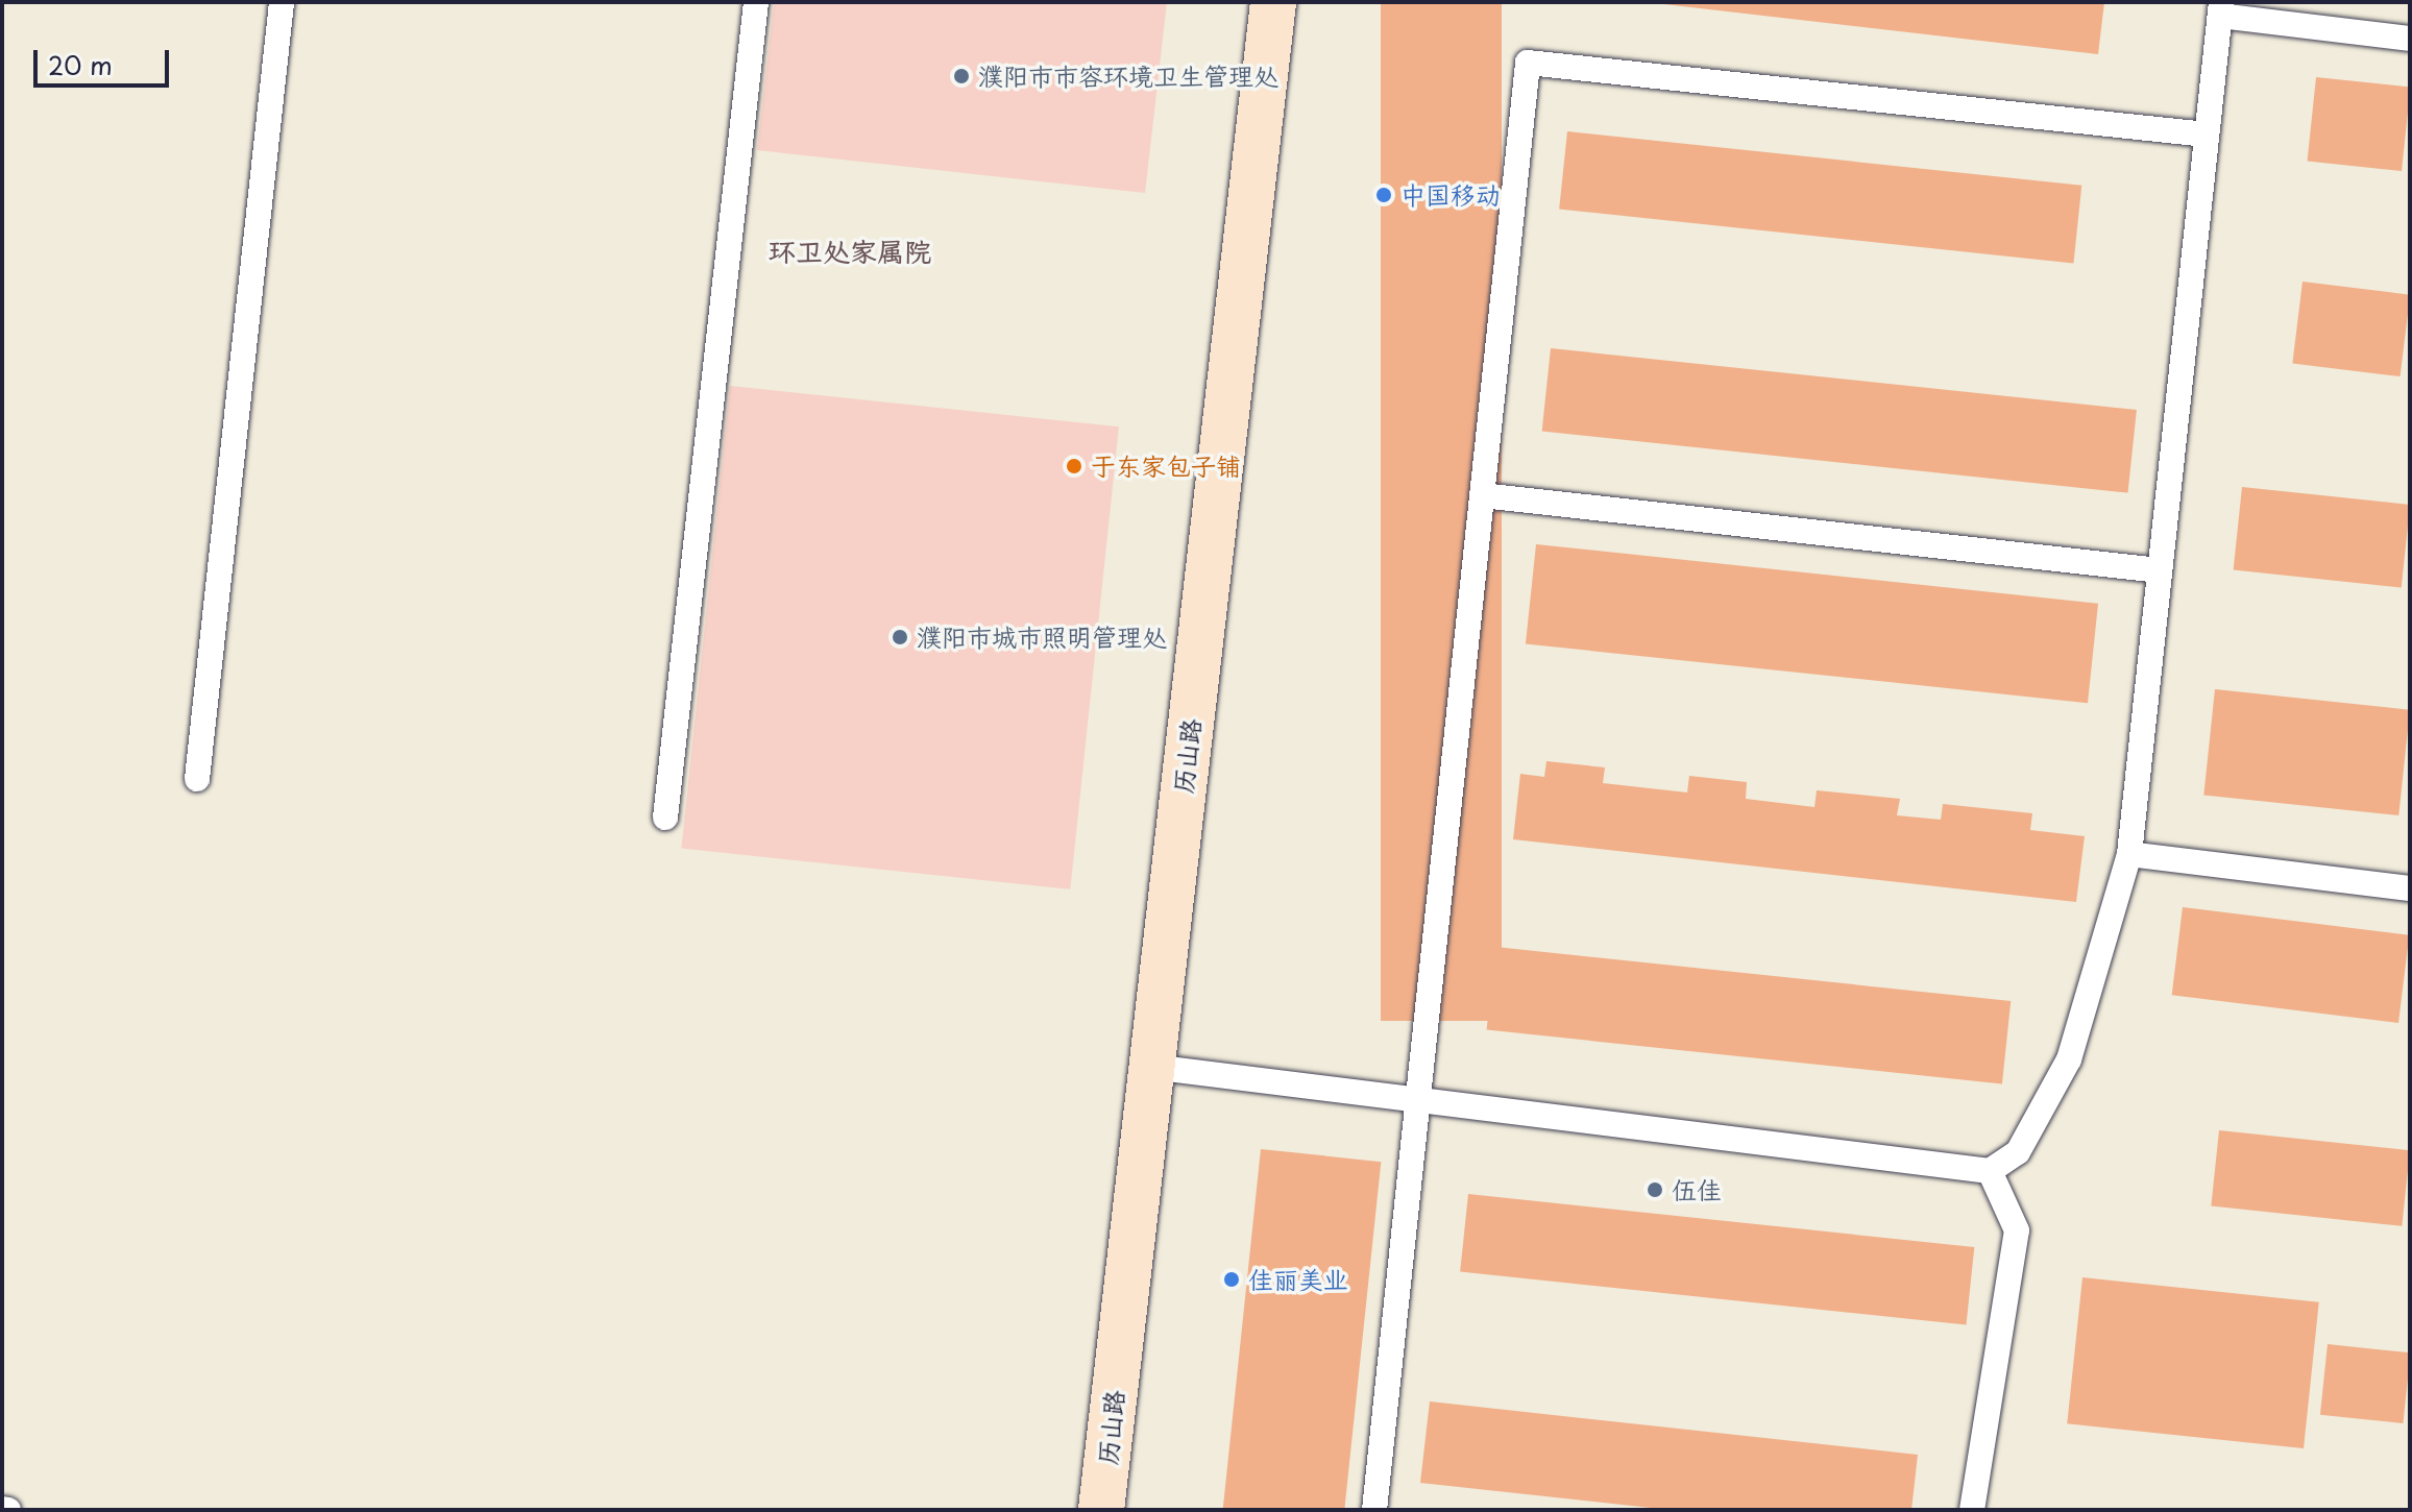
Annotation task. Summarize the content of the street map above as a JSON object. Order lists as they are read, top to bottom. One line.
{"streets":{"street":["历山路"]},"districts":["环卫处家属院"],"places":["濮阳市市容环境卫生管理处","中国移动","于东家包子铺","濮阳市城市照明管理处","伍佳","佳丽美业"],"scale_bar":"20 m"}
